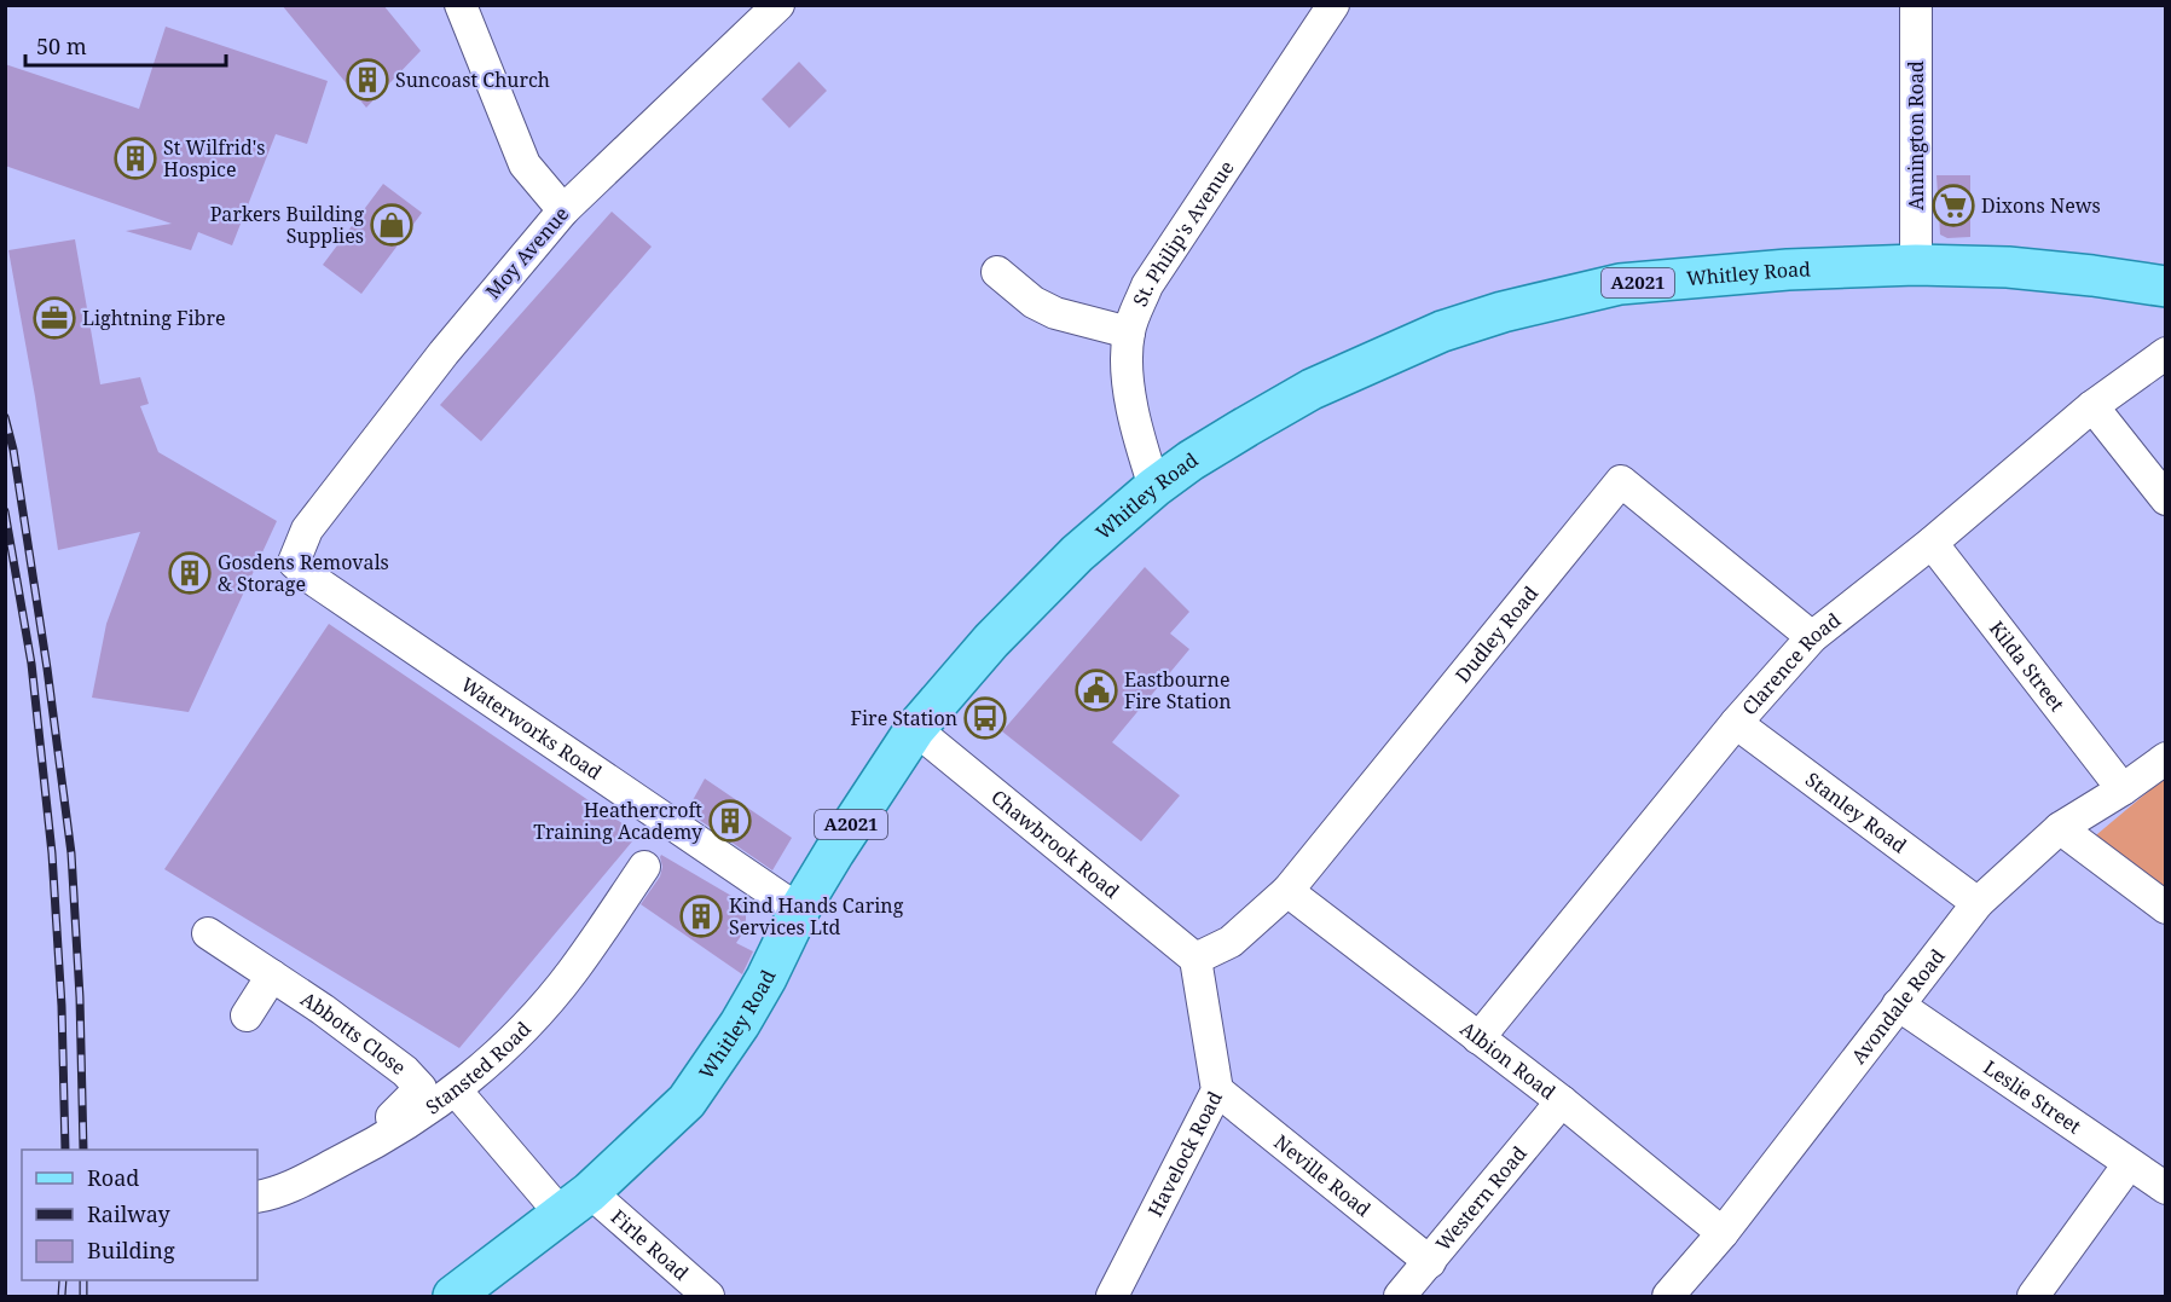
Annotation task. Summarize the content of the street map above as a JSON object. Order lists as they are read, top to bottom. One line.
{"streets":{"main road":["Whitley Road","A2021"],"street":["Annington Road","St. Philip's Avenue","Moy Avenue","Dudley Road","Clarence Road","Kilda Street","Waterworks Road","Stanley Road","Chawbrook Road","Avondale Road","Abbotts Close","Albion Road","Stansted Road","Leslie Street","Havelock Road","Neville Road","Western Road","Firle Road"]},"crossings":[["Annington Road","Whitley Road"],["St. Philip's Avenue","Whitley Road"],["Moy Avenue","Waterworks Road"],["Whitley Road","Waterworks Road"],["Whitley Road","Chawbrook Road"],["Whitley Road","Firle Road"],["Dudley Road","Clarence Road"],["Dudley Road","Chawbrook Road"],["Dudley Road","Albion Road"],["Dudley Road","Havelock Road"],["Clarence Road","Kilda Street"],["Clarence Road","Stanley Road"],["Clarence Road","Albion Road"],["Kilda Street","Avondale Road"],["Stanley Road","Avondale Road"],["Chawbrook Road","Havelock Road"],["Avondale Road","Albion Road"],["Avondale Road","Leslie Street"],["Abbotts Close","Stansted Road"],["Albion Road","Western Road"],["Havelock Road","Neville Road"],["Neville Road","Western Road"]],"places":{"building":["Suncoast Church","St Wilfrid's Hospice","Gosdens Removals & Storage","Heathercroft Training Academy","Kind Hands Caring Services Ltd"],"supermarket":["Dixons News"],"shop":["Parkers Building Supplies"],"office":["Lightning Fibre"],"public building":["Eastbourne Fire Station"],"bus stop":["Fire Station"]},"legend":["Road","Railway","Building"],"scale_bar":"50 m"}
